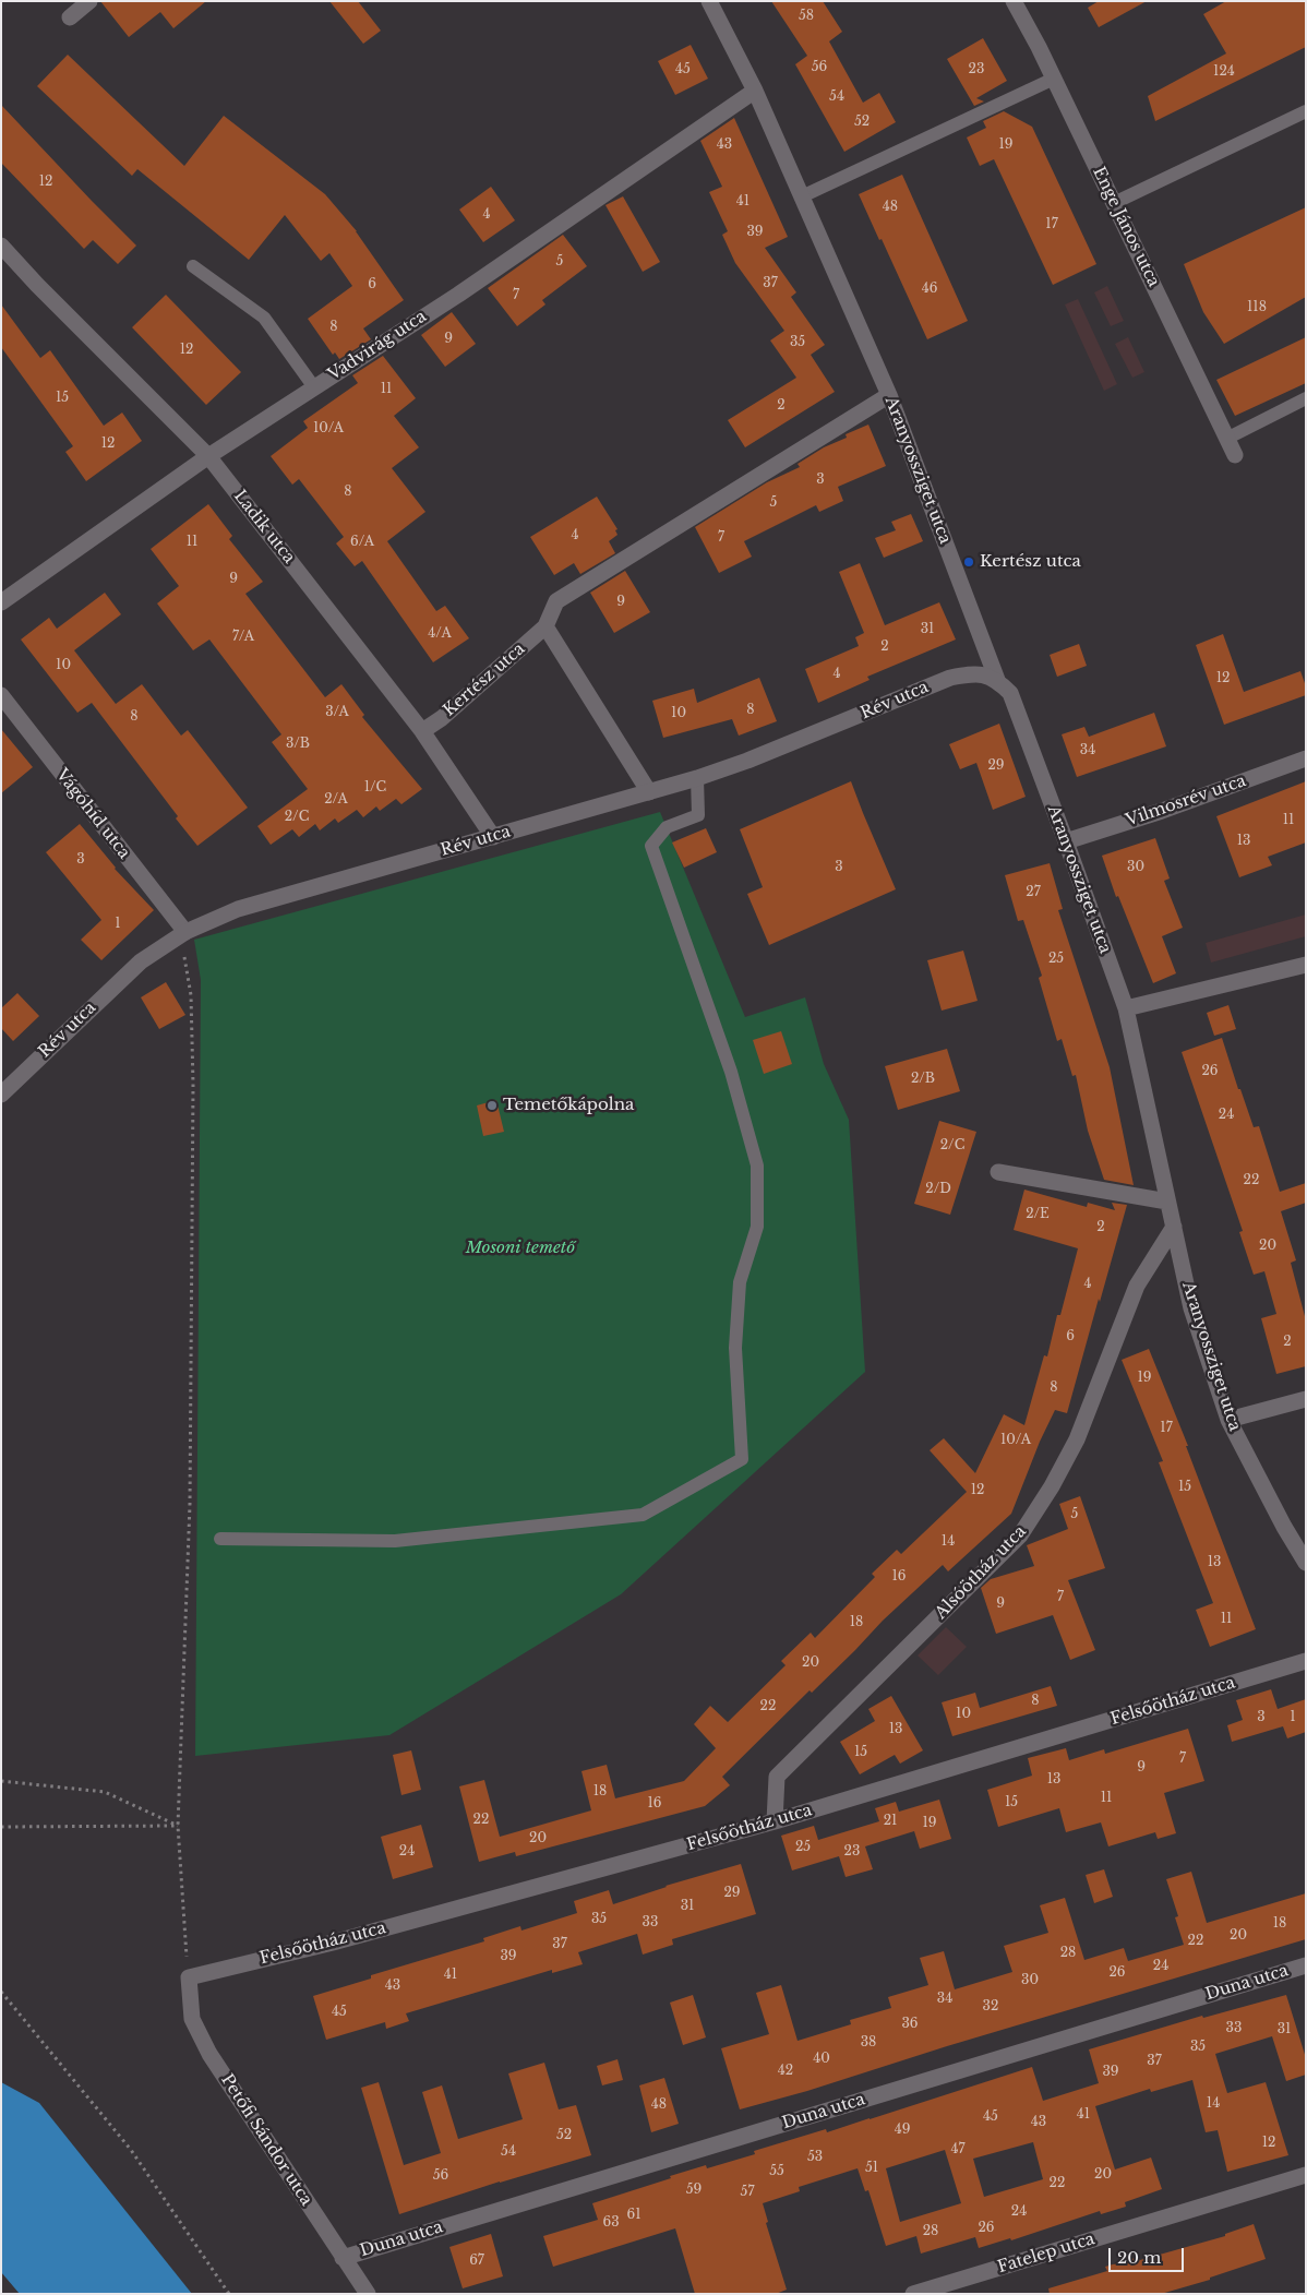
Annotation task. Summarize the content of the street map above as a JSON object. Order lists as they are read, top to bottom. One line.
{"streets":{"street":["Enge János utca","Vadvirág utca","Aranyossziget utca","Ladik utca","Kertész utca","Rév utca","Vilmosrév utca","Vágóhíd utca","Alsóötház utca","Felsőötház utca","Duna utca","Petőfi Sándor utca","Fatelep utca"]},"crossings":[["Vadvirág utca","Aranyossziget utca"],["Vadvirág utca","Ladik utca"],["Aranyossziget utca","Kertész utca"],["Aranyossziget utca","Rév utca"],["Aranyossziget utca","Vilmosrév utca"],["Aranyossziget utca","Alsóötház utca"],["Ladik utca","Kertész utca"],["Ladik utca","Rév utca"],["Rév utca","Vágóhíd utca"],["Alsóötház utca","Felsőötház utca"],["Felsőötház utca","Petőfi Sándor utca"],["Duna utca","Petőfi Sándor utca"]],"parks":["Mosoni temető"],"places":["Kertész utca","Temetőkápolna"],"house_numbers":["58","56","45","23","124","54","52","43","19","12","41","48","4","17","39","5","37","6","46","7","118","8","9","35","12","11","15","2","10/A","12","3","8","5","4","7","11","6/A","9","9","31","4/A","7/A","2","10","4","12","8","3/A","10","8","3/B","34","29","1/C","2/A","2/C","11","13","3","3","30","27","1","25","26","2/B","24","2/C","22","2/D","2/E","2","20","4","6","2","19","8","17","10/A","15","12","5","14","13","16","7","9","11","18","20","8","22","10","3","1","13","15","7","9","13","18","11","15","16","22","21","19","20","25","24","23","29","31","35","33","18","20","22","37","28","39","24","26","41","30","43","34","32","45","36","33","31","38","35","40","37","42","39","14","48","41","45","43","49","52","12","47","54","53","51","55","20","56","22","59","57","24","61","63","26","28","67"],"scale_bar":"20 m"}
